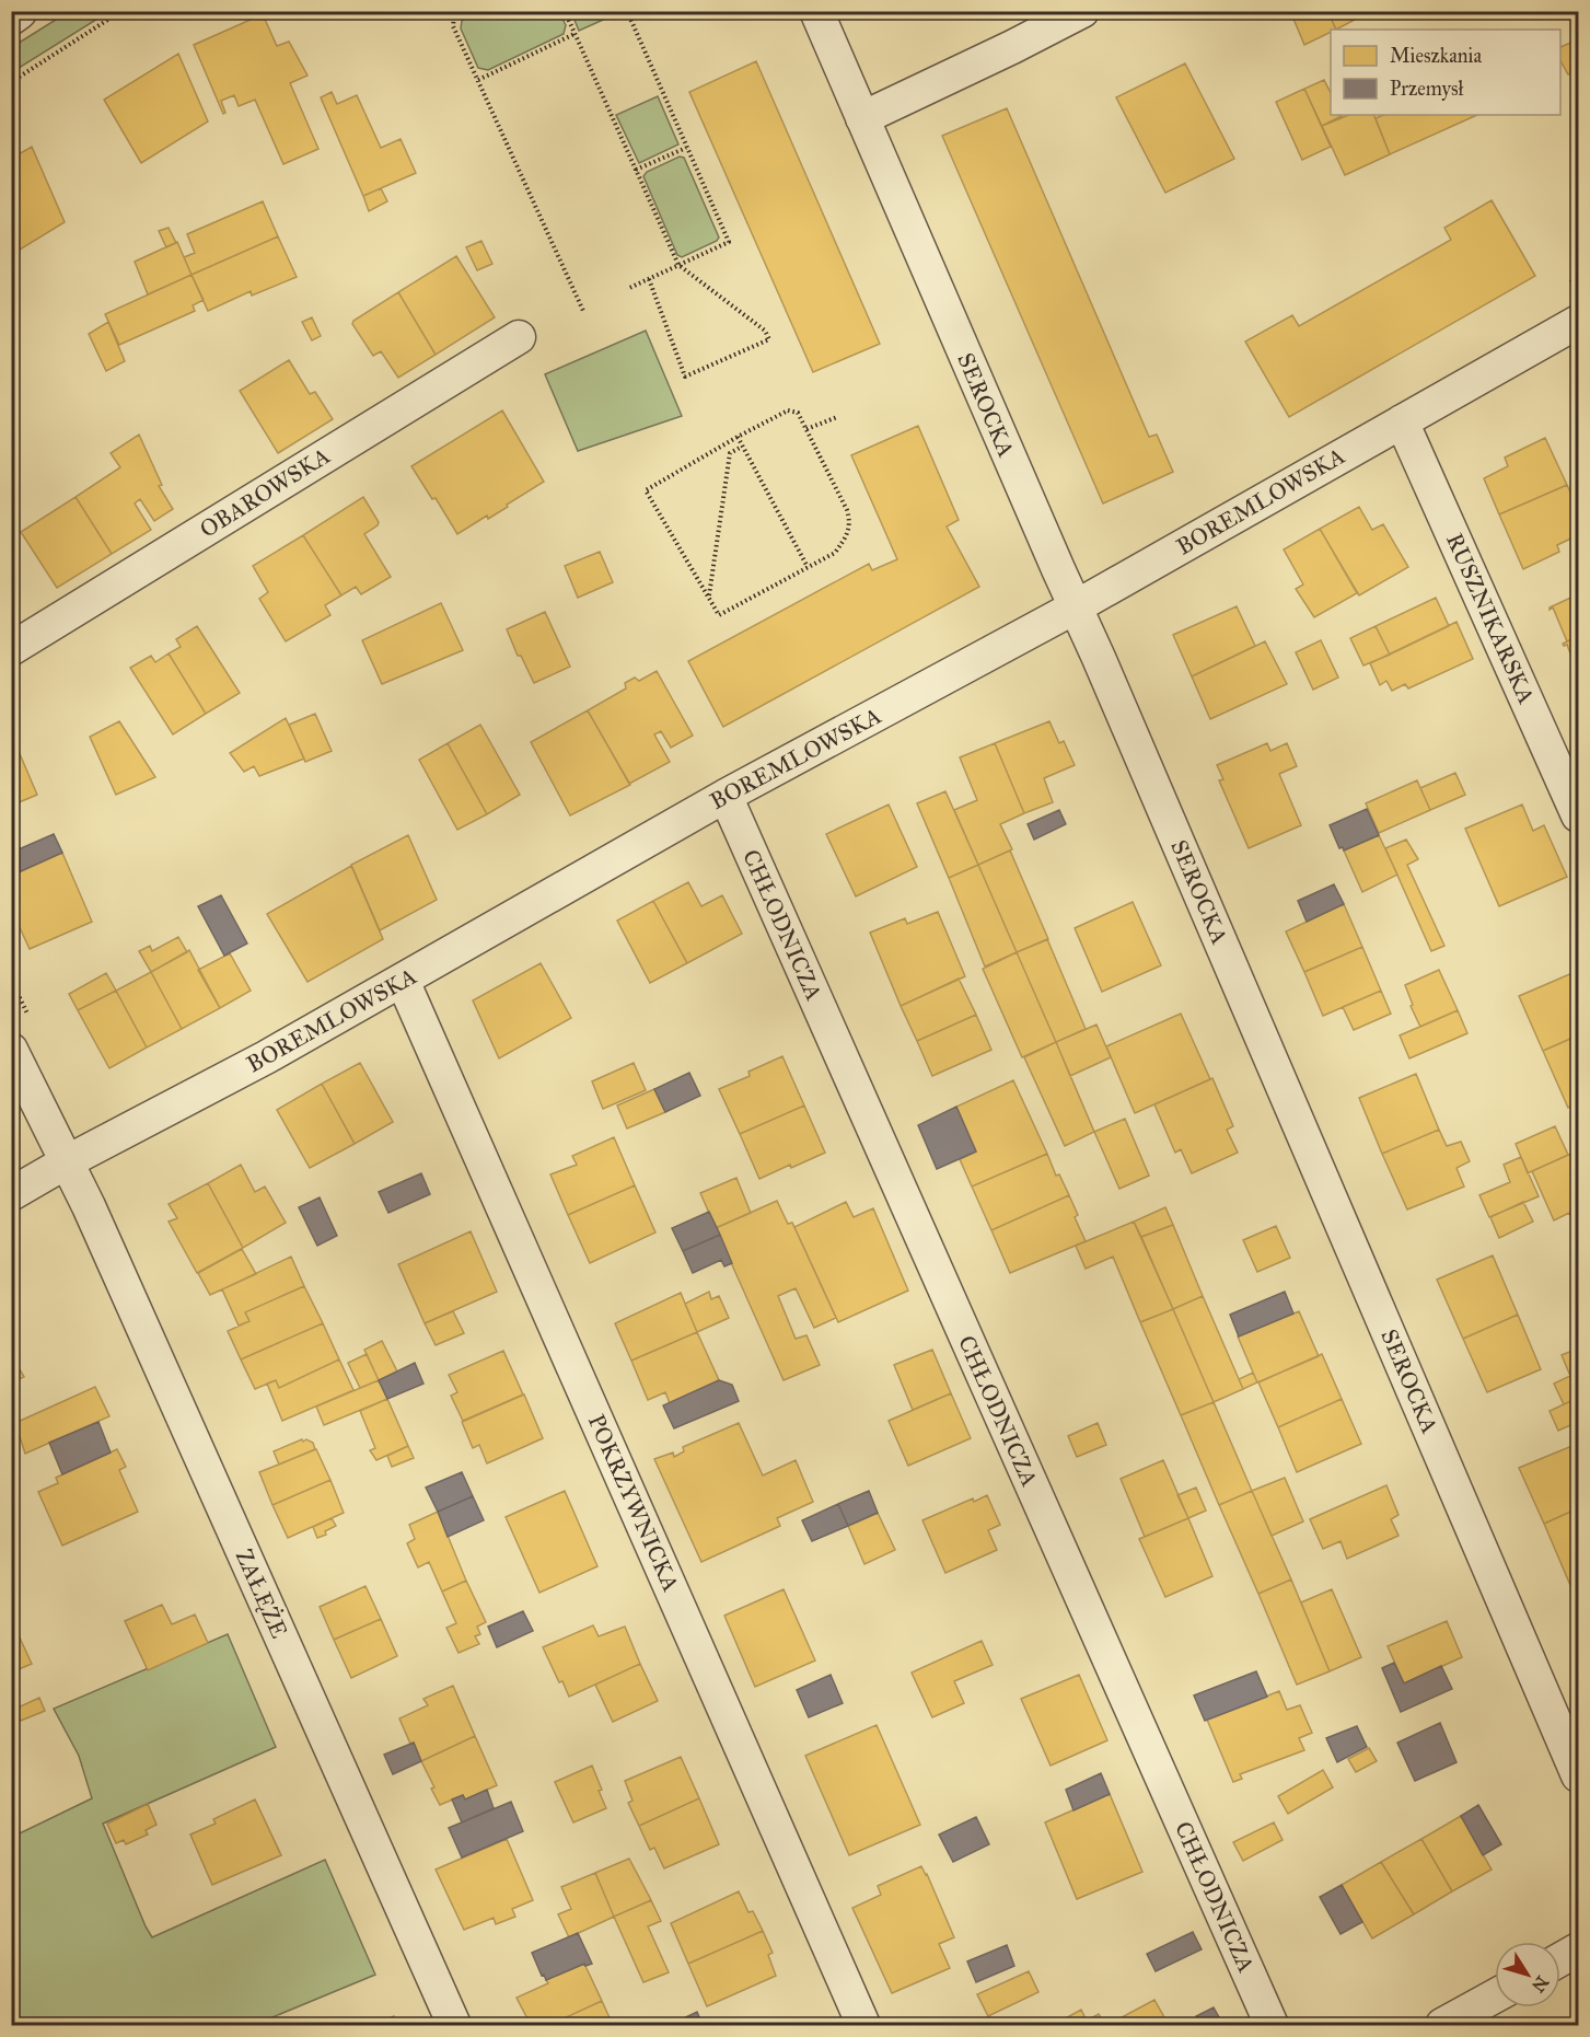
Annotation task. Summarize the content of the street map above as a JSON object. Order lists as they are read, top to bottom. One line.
{"streets":{"street":["SEROCKA","OBAROWSKA","BOREMLOWSKA","RUSZNIKARSKA","CHŁODNICZA","POKRZYWNICKA","ZAŁĘŻE"]},"crossings":[["SEROCKA","BOREMLOWSKA"],["BOREMLOWSKA","RUSZNIKARSKA"],["BOREMLOWSKA","CHŁODNICZA"],["BOREMLOWSKA","POKRZYWNICKA"],["BOREMLOWSKA","ZAŁĘŻE"]],"legend":["Mieszkania","Przemysł"],"north":"bottom right"}
